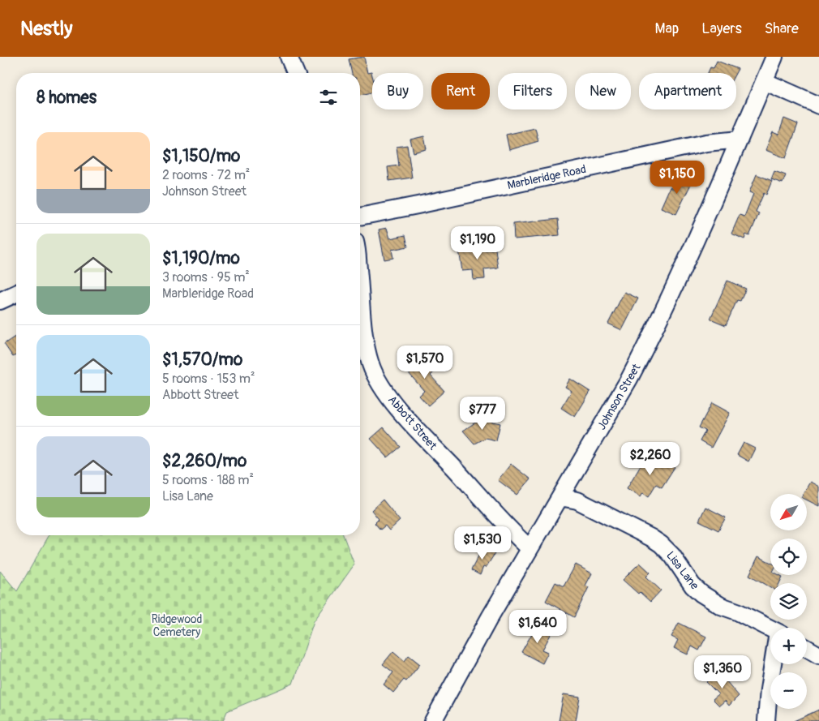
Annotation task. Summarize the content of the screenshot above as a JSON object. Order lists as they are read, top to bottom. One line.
{"streets":{"street":["Marbleridge Road","Johnson Street","Abbott Street","Lisa Lane"]},"crossings":[["Marbleridge Road","Johnson Street"],["Johnson Street","Abbott Street"],["Johnson Street","Lisa Lane"]],"parks":["Ridgewood Cemetery"],"north":"bottom left","page":{"header":"Nestly","nav":["Map","Layers","Share"],"chip":["Buy","Rent","Filters","New","Apartment"],"heading":"8 homes","list":[{"name":"$1,150/mo","note":"2 rooms · 72 m² · Johnson Street"},{"name":"$1,190/mo","note":"3 rooms · 95 m² · Marbleridge Road"},{"name":"$1,570/mo","note":"5 rooms · 153 m² · Abbott Street"},{"name":"$2,260/mo","note":"5 rooms · 188 m² · Lisa Lane"}],"price":["$1,150","$1,190","$1,570","$777","$2,260","$1,530","$1,640","$1,360"],"map_buttons":["+","−"]}}
